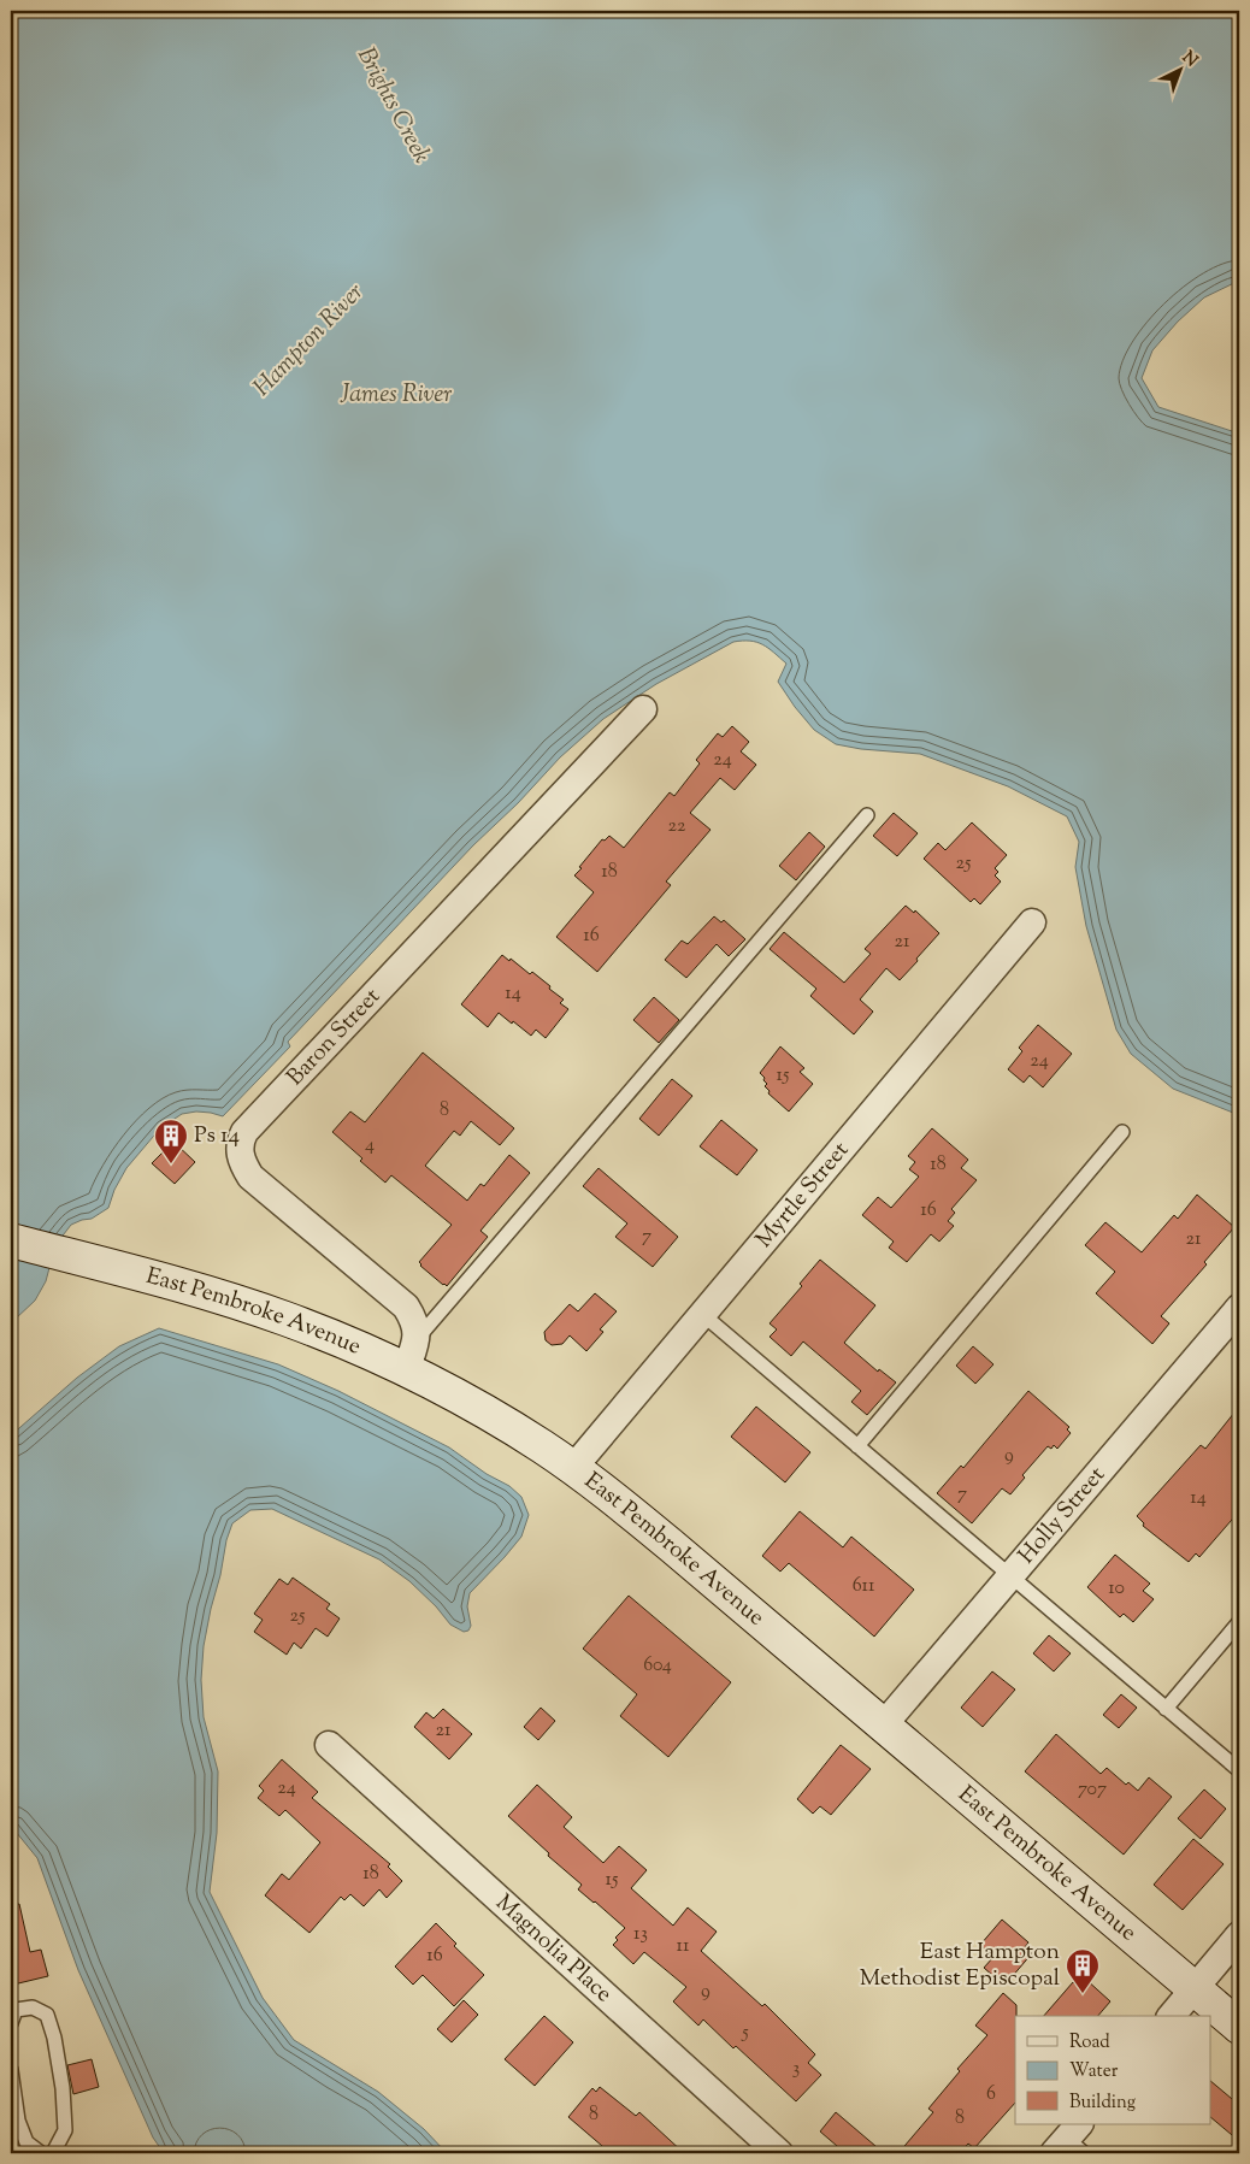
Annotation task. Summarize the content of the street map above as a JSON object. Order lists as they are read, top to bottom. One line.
{"streets":{"main road":["East Pembroke Avenue"],"street":["Baron Street","Myrtle Street","Holly Street","Magnolia Place"]},"crossings":[["Myrtle Street","East Pembroke Avenue"],["East Pembroke Avenue","Holly Street"]],"water":["Brights Creek","Hampton River","James River"],"places":{"building":["Ps 14","East Hampton Methodist Episcopal"]},"house_numbers":["24","22","25","18","16","21","14","24","15","8","4","18","16","7","21","9","7","14","611","10","25","604","21","24","707","18","15","13","11","16","9","5","3","6","8","8"],"legend":["Road","Water","Building"],"north":"top right"}
